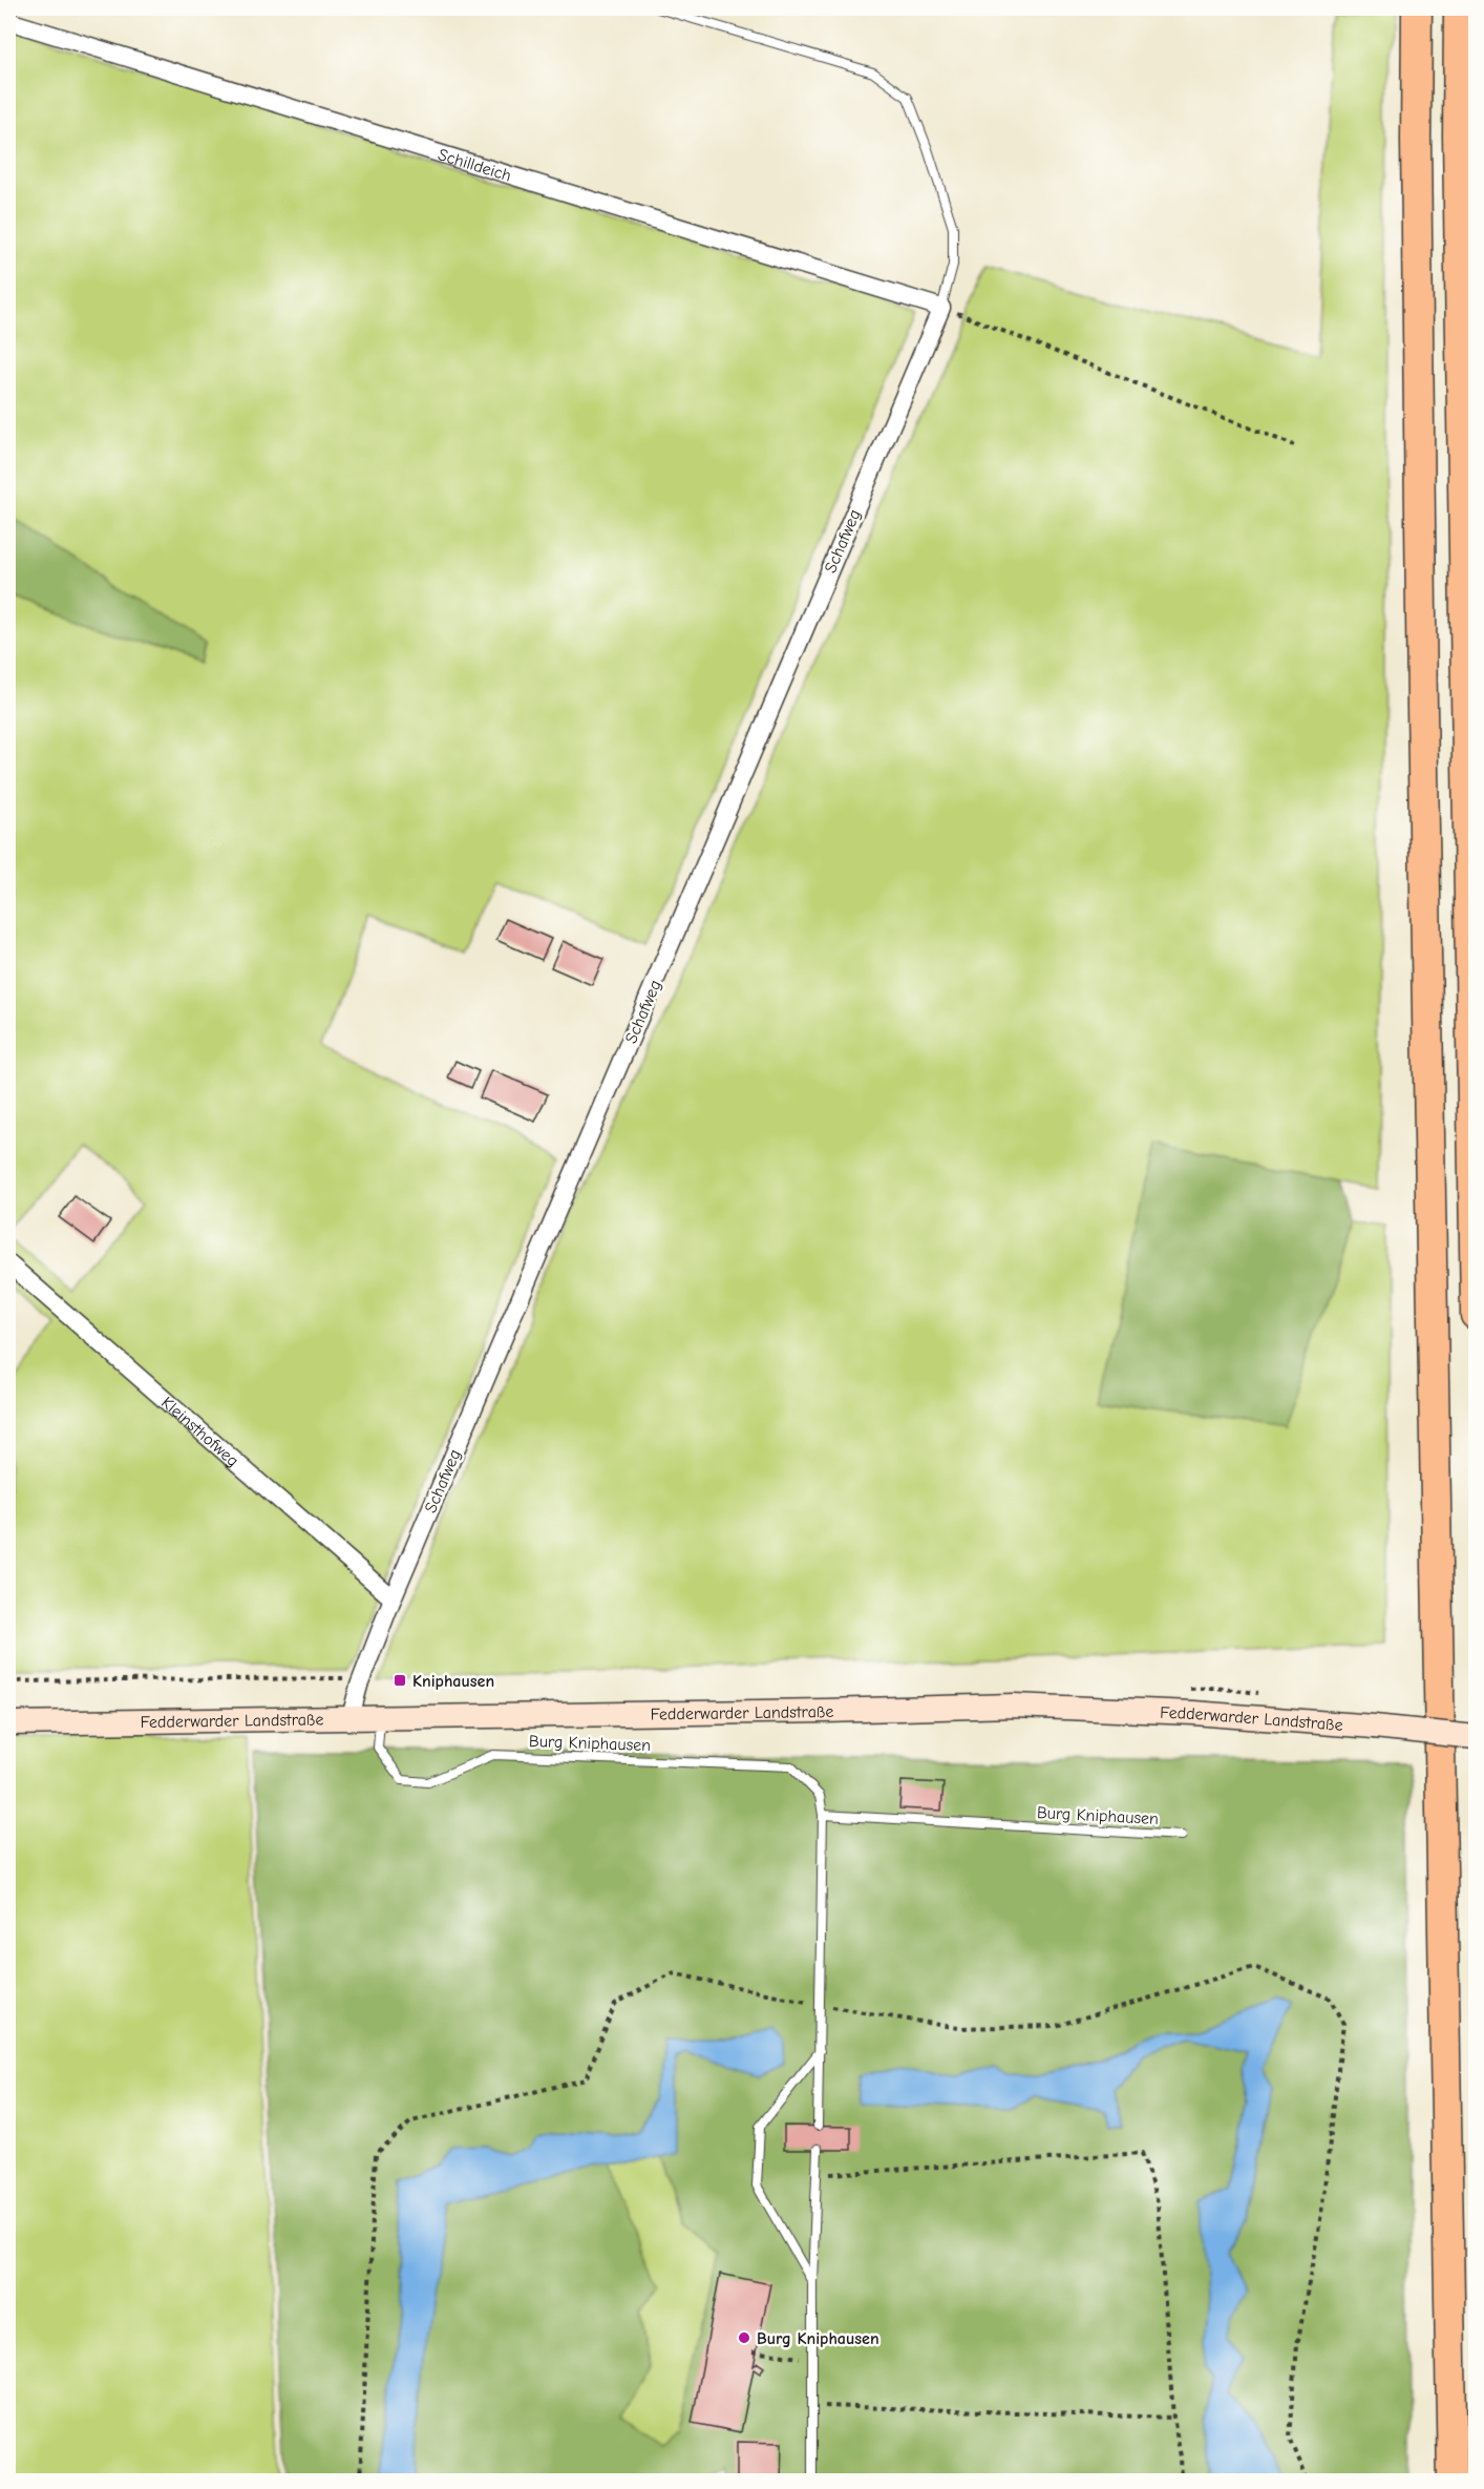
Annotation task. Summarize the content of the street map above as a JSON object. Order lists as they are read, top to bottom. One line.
{"streets":{"street":["Schilldeich","Schafweg","Kleinsthofweg","Fedderwarder Landstraße"],"lane":["Burg Kniphausen"]},"crossings":[["Schilldeich","Schafweg"],["Schafweg","Kleinsthofweg"],["Schafweg","Fedderwarder Landstraße"],["Fedderwarder Landstraße","Burg Kniphausen"]],"places":{"transit":["Kniphausen"],"other":["Burg Kniphausen"]}}
